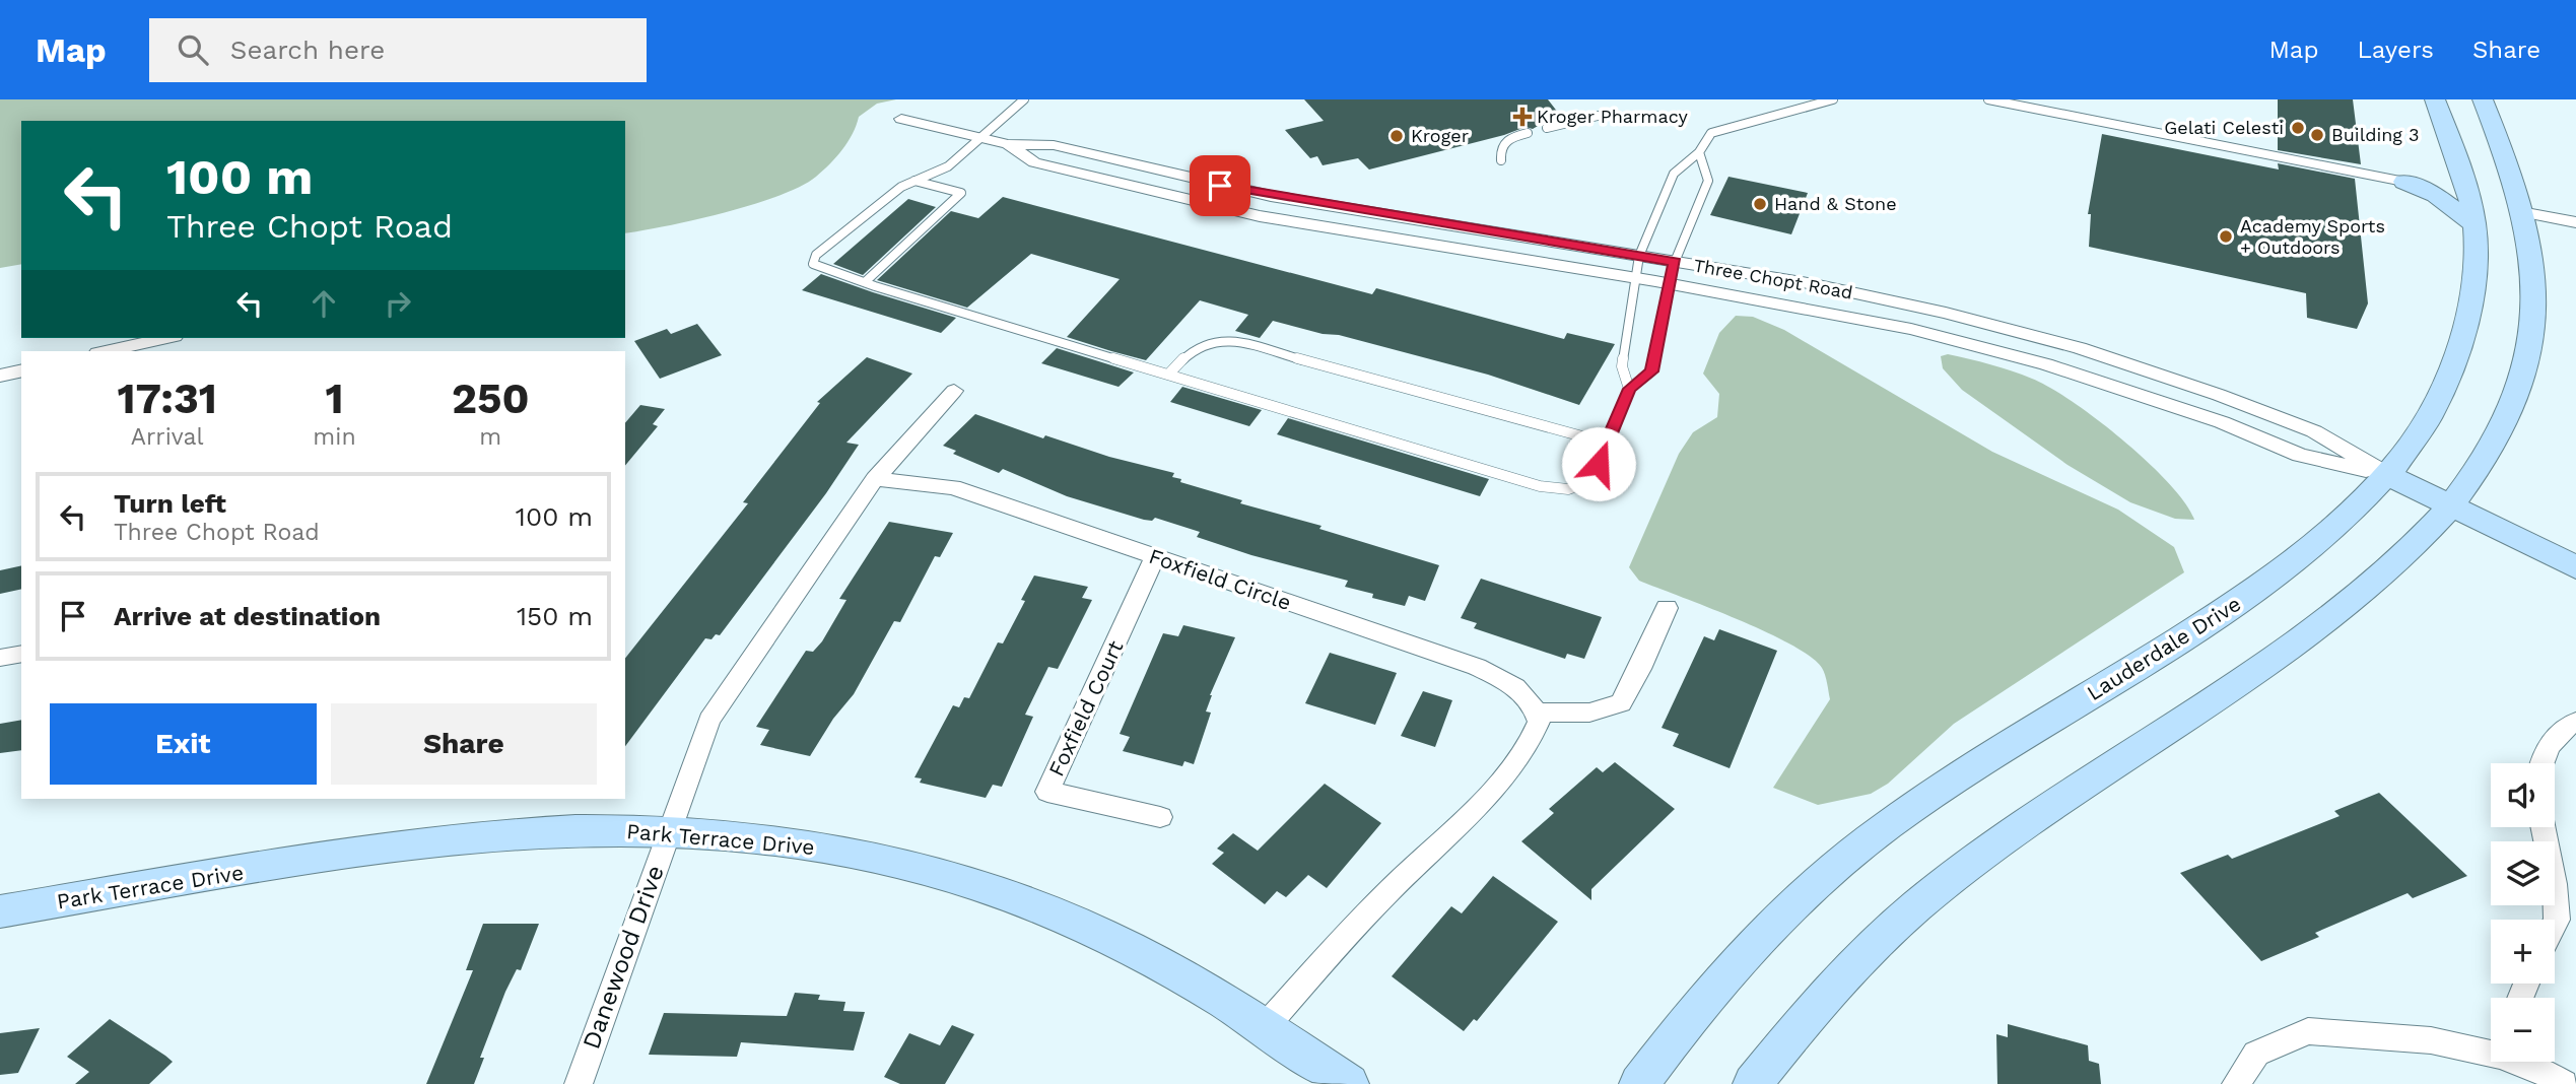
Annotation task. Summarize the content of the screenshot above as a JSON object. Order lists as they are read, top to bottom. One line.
{"streets":{"main road":["Three Chopt Road","Lauderdale Drive","Park Terrace Drive"],"street":["Foxfield Circle","Foxfield Court","Danewood Drive"]},"crossings":[["Three Chopt Road","Lauderdale Drive"],["Foxfield Circle","Foxfield Court"],["Park Terrace Drive","Danewood Drive"]],"places":{"health":["Kroger Pharmacy"],"other":["Gelati Celesti","Building 3","Kroger","Hand & Stone","Academy Sports + Outdoors"]},"page":{"header":"Map","search":"Search here","nav":["Map","Layers","Share"],"turn":["100 m","Three Chopt Road"],"eta":["17:31","Arrival","1","min","250","m"],"list":[{"name":"Turn left","note":"Three Chopt Road","value":"100 m"},{"name":"Arrive at destination","value":"150 m"}],"buttons":["Exit","Share"],"map_buttons":["+","−"]}}
